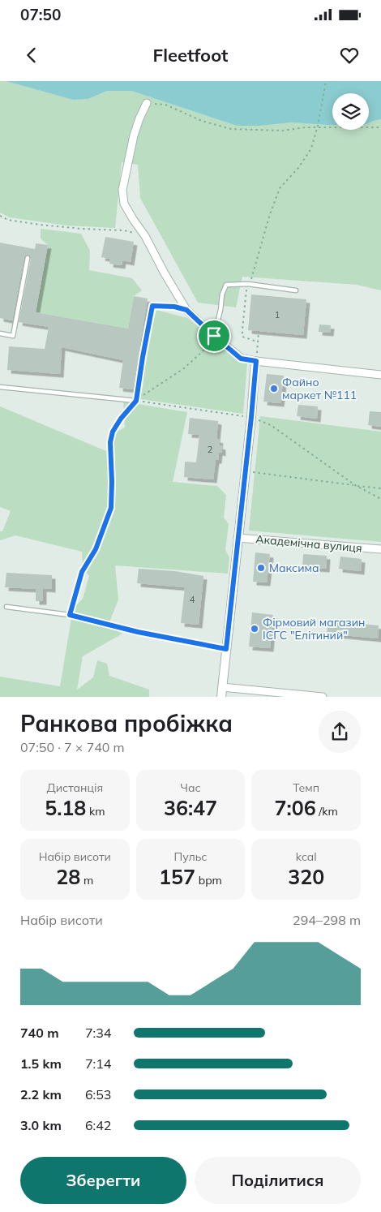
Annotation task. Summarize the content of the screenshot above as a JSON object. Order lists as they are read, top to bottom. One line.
{"streets":{"street":["Академічна вулиця"]},"places":["Файно маркет №111","Максима","Фірмовий магазин ІСГС \"Елітиний\""],"house_numbers":["1","2","4"],"page":{"status":"07:50","header":"Fleetfoot","heading":["Ранкова пробіжка","07:50 · 7 × 740 m"],"stats":[["Дистанція","5.18 km"],["Час","36:47"],["Темп","7:06 /km"],["Набір висоти","28 m"],["Пульс","157 bpm"],["kcal","320"]],"chart":["Набір висоти","294–298 m"],"list":[{"name":"740 m","note":"7:34"},{"name":"1.5 km","note":"7:14"},{"name":"2.2 km","note":"6:53"},{"name":"3.0 km","note":"6:42"}],"buttons":["Зберегти","Поділитися"]}}
